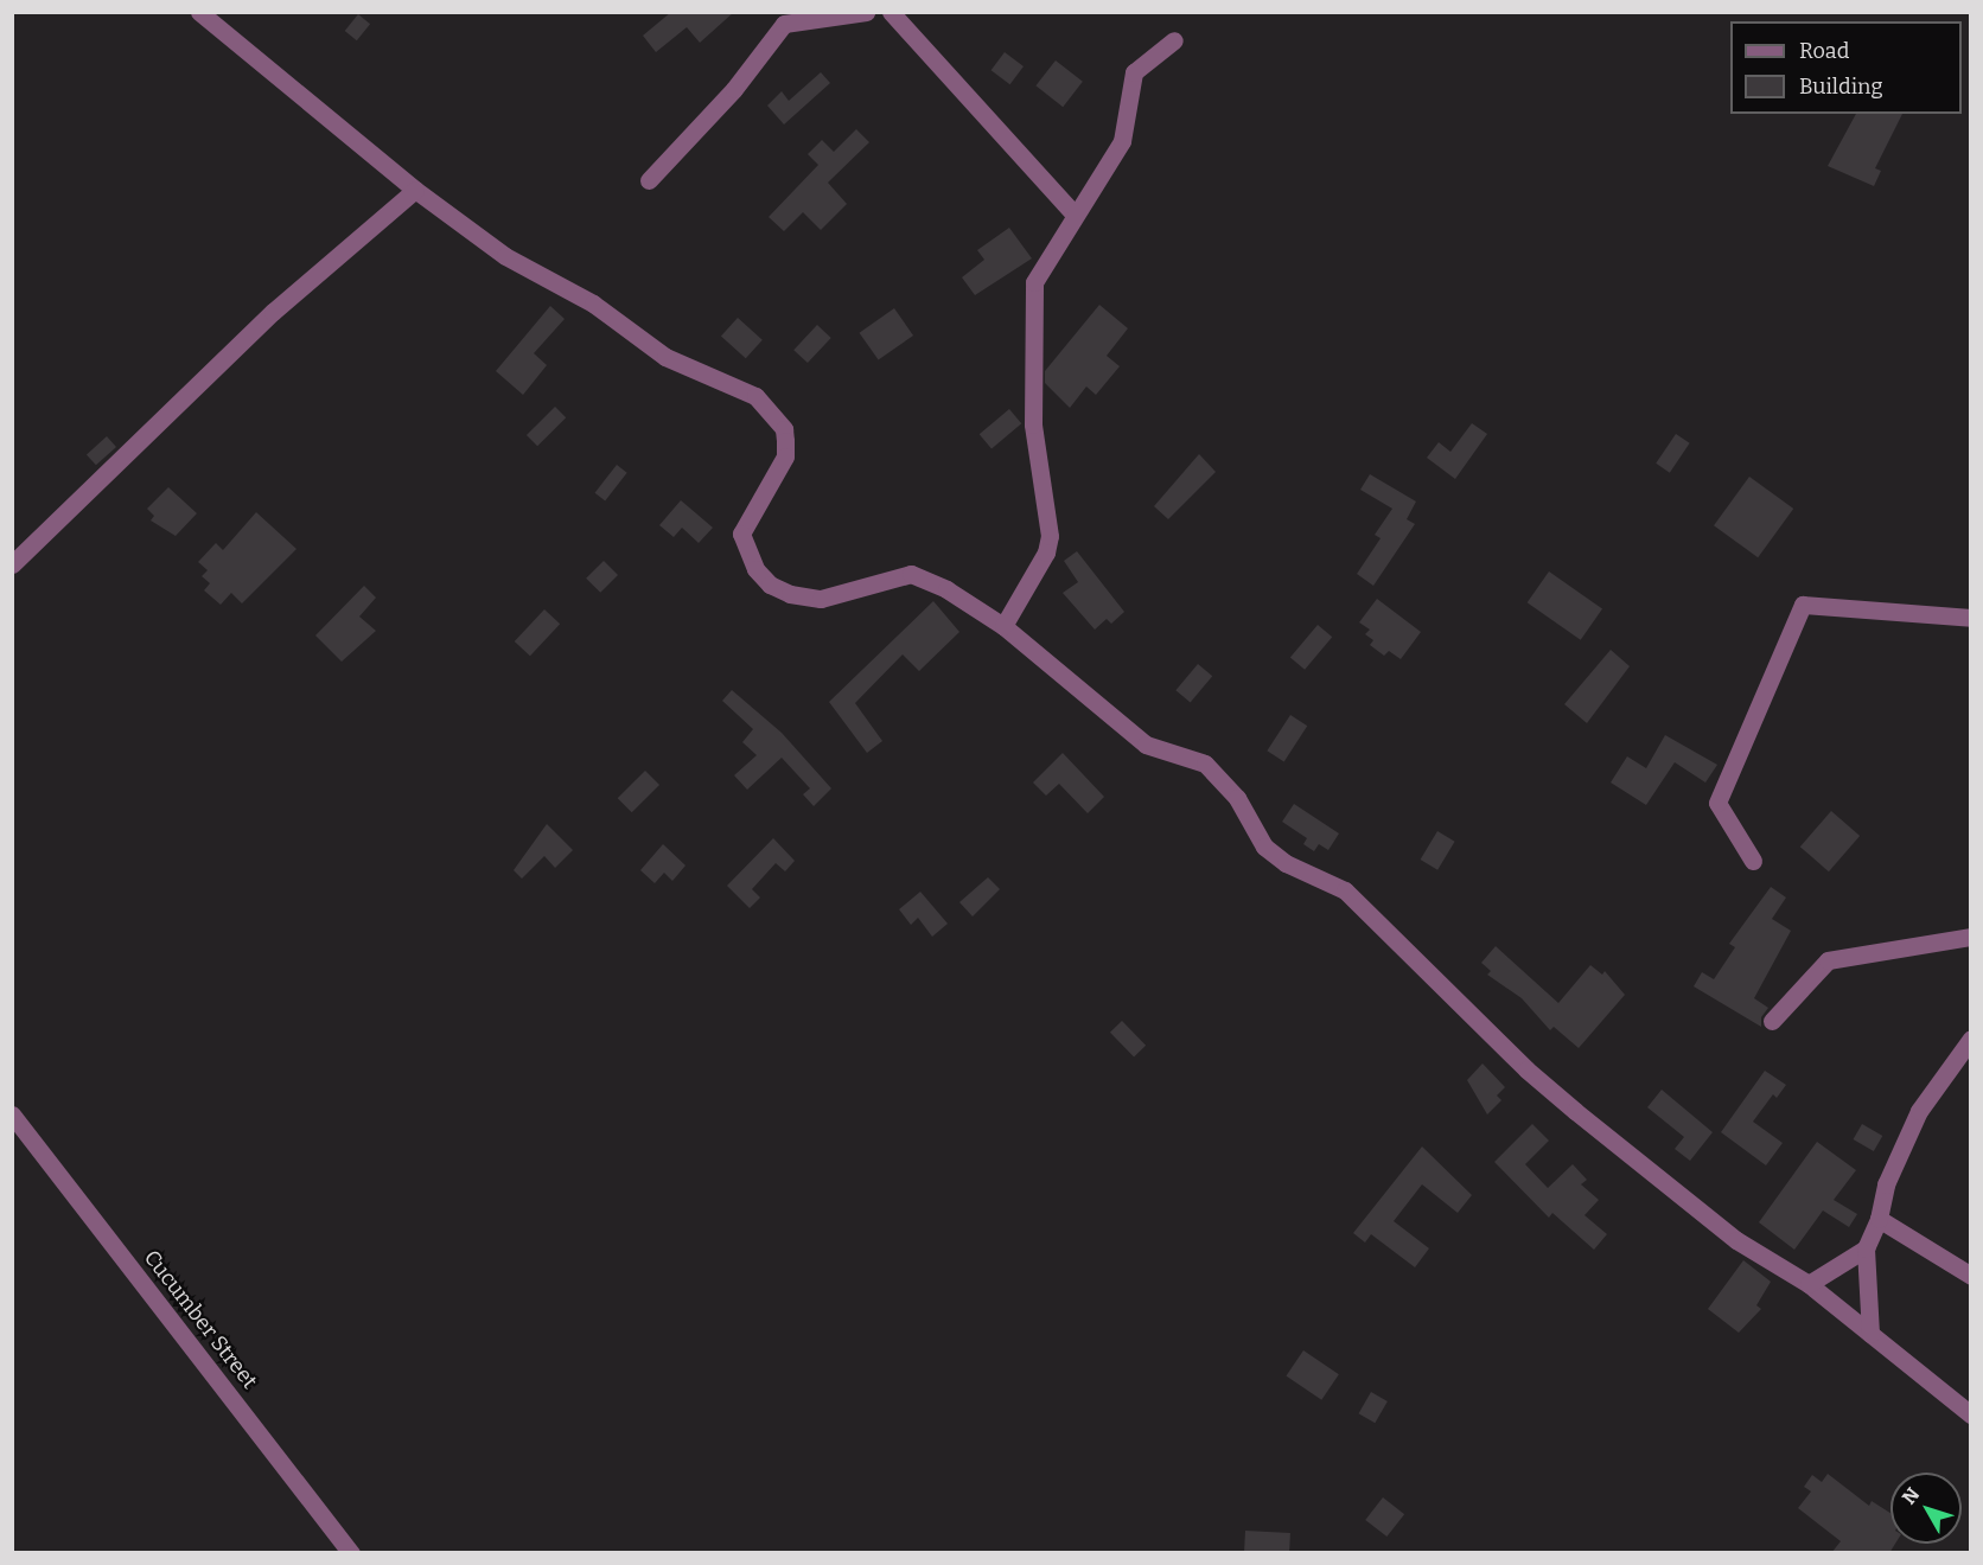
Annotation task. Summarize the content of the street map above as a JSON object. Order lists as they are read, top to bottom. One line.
{"streets":{"street":["Cucumber Street"]},"legend":["Road","Building"],"north":"top left"}
